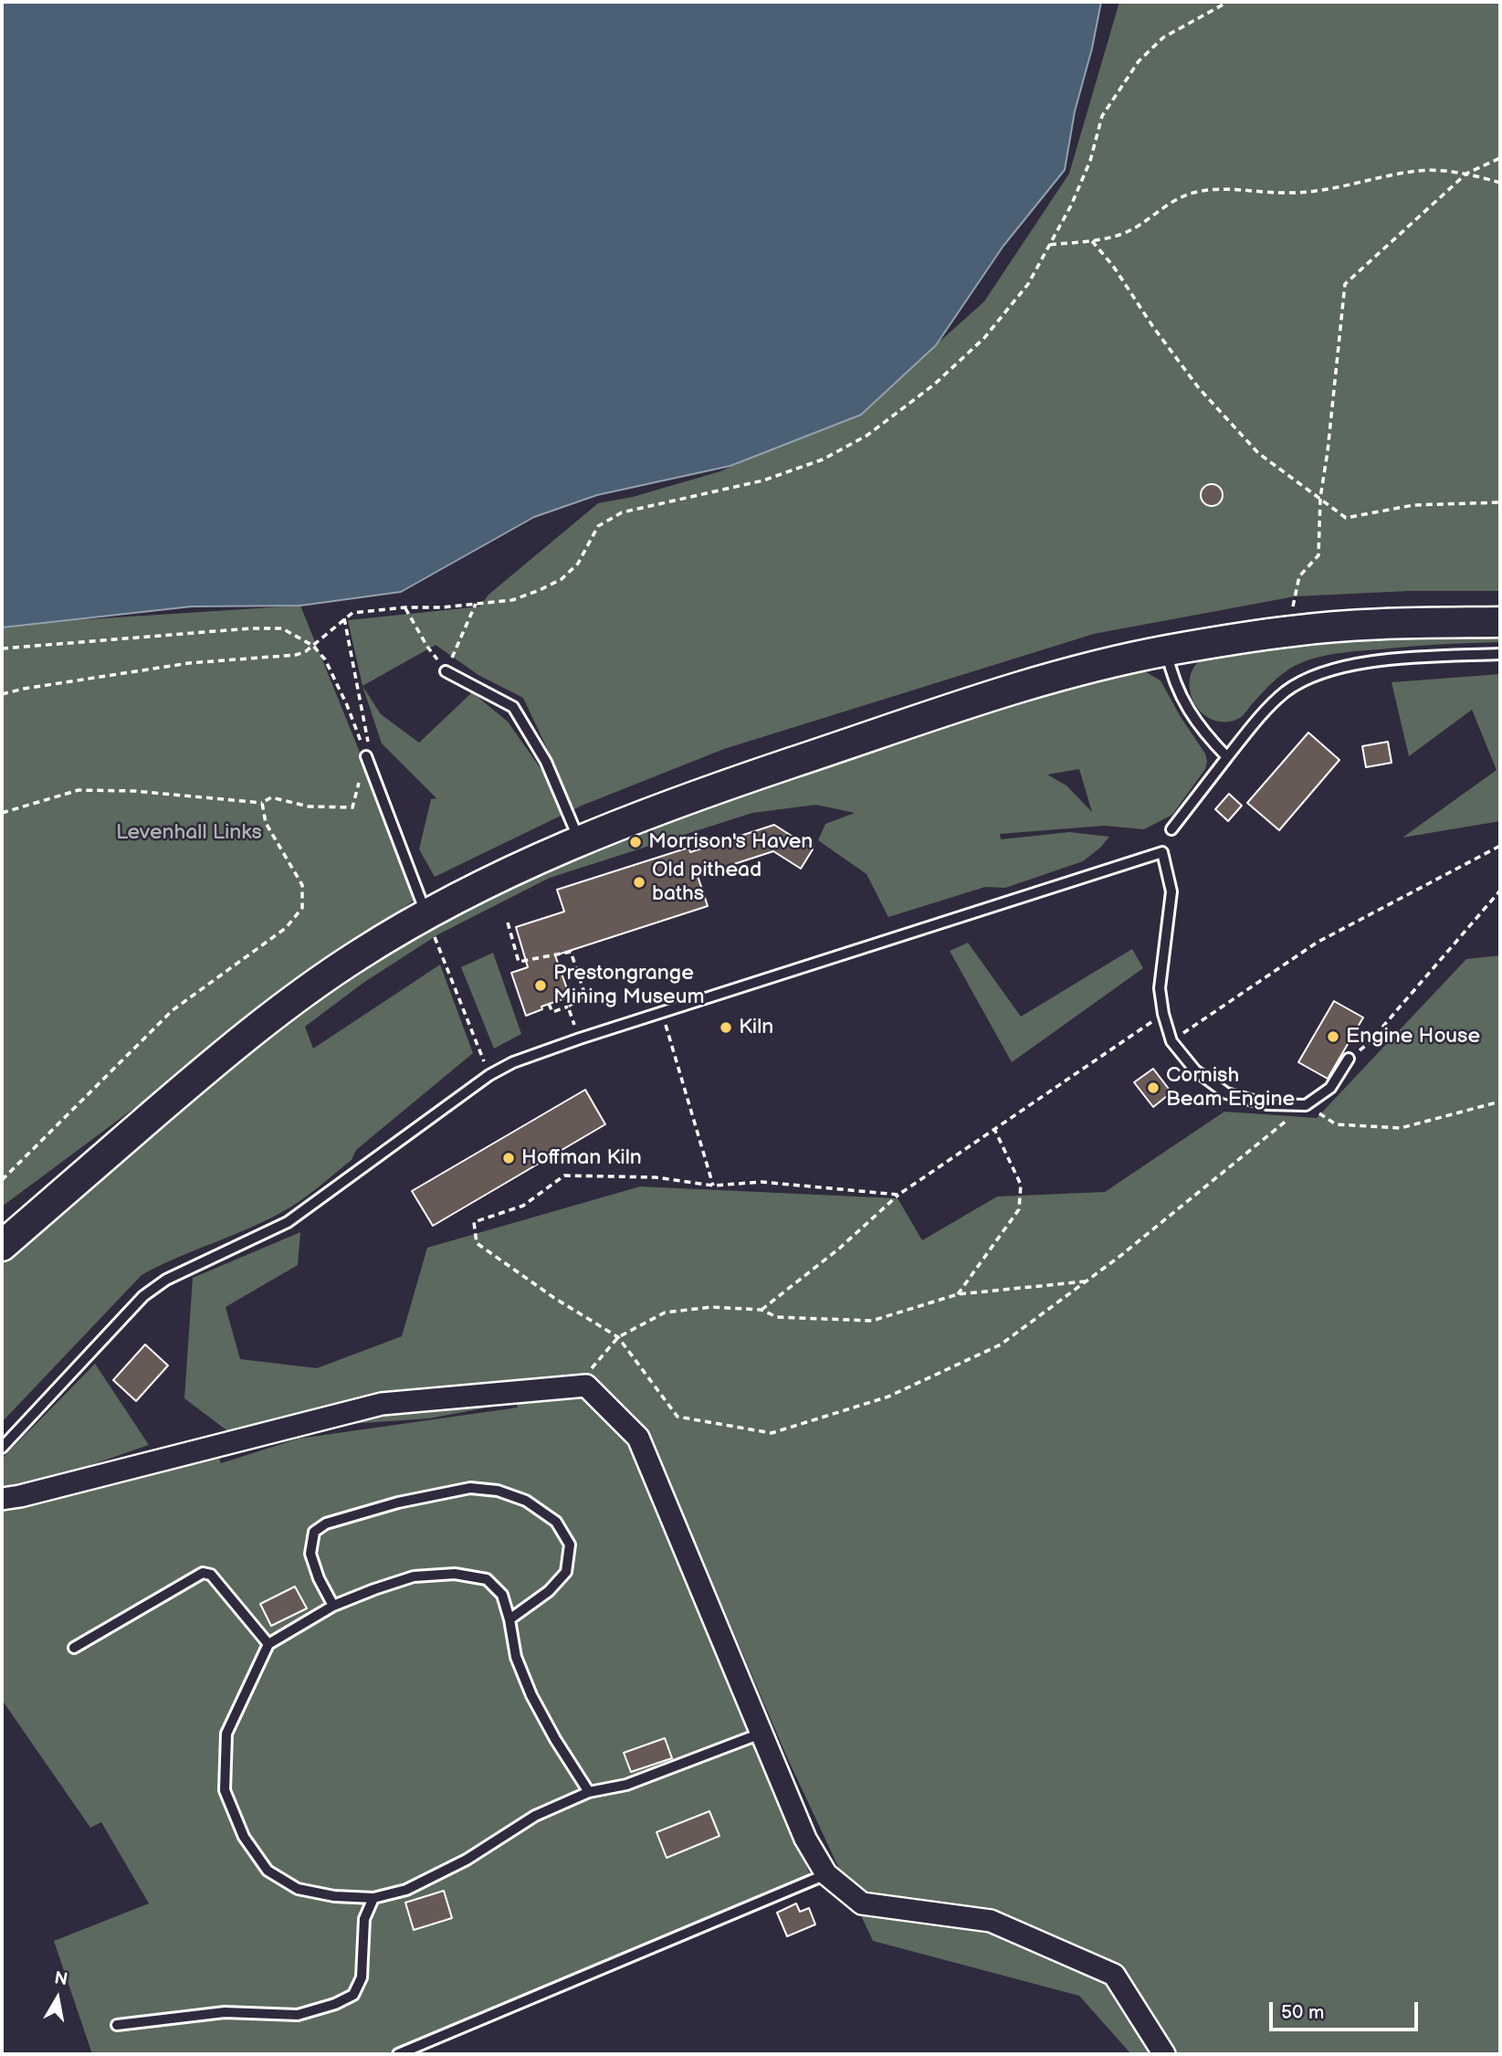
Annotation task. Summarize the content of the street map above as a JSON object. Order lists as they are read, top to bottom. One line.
{"parks":["Levenhall Links"],"places":["Morrison's Haven","Old pithead baths","Prestongrange Mining Museum","Kiln","Engine House","Cornish Beam Engine","Hoffman Kiln"],"scale_bar":"50 m","north":"top"}
